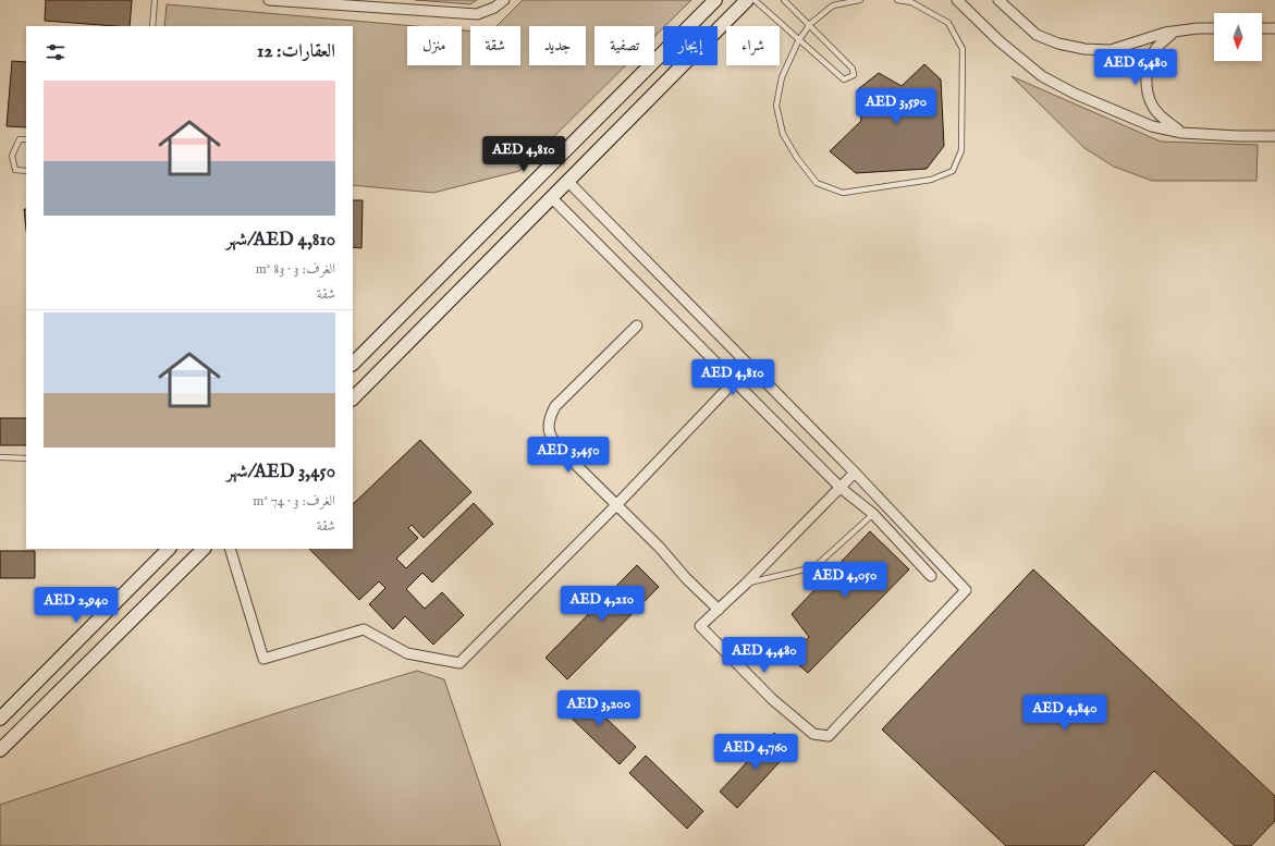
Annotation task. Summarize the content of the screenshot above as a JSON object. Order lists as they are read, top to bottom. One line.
{"north":"bottom","page":{"chip":["شراء","إيجار","تصفية","جديد","شقة","منزل"],"heading":"العقارات: 12","price":["AED 6,480","AED 3,590","AED 4,810","AED 4,810","AED 3,450","AED 4,050","AED 4,210","AED 2,940","AED 4,480","AED 3,200","AED 4,840","AED 4,760"],"list":[{"name":"AED 4,810/شهر","note":"الغرف: 3 · 83 m² · شقة"},{"name":"AED 3,450/شهر","note":"الغرف: 3 · 74 m² · شقة"}]}}
